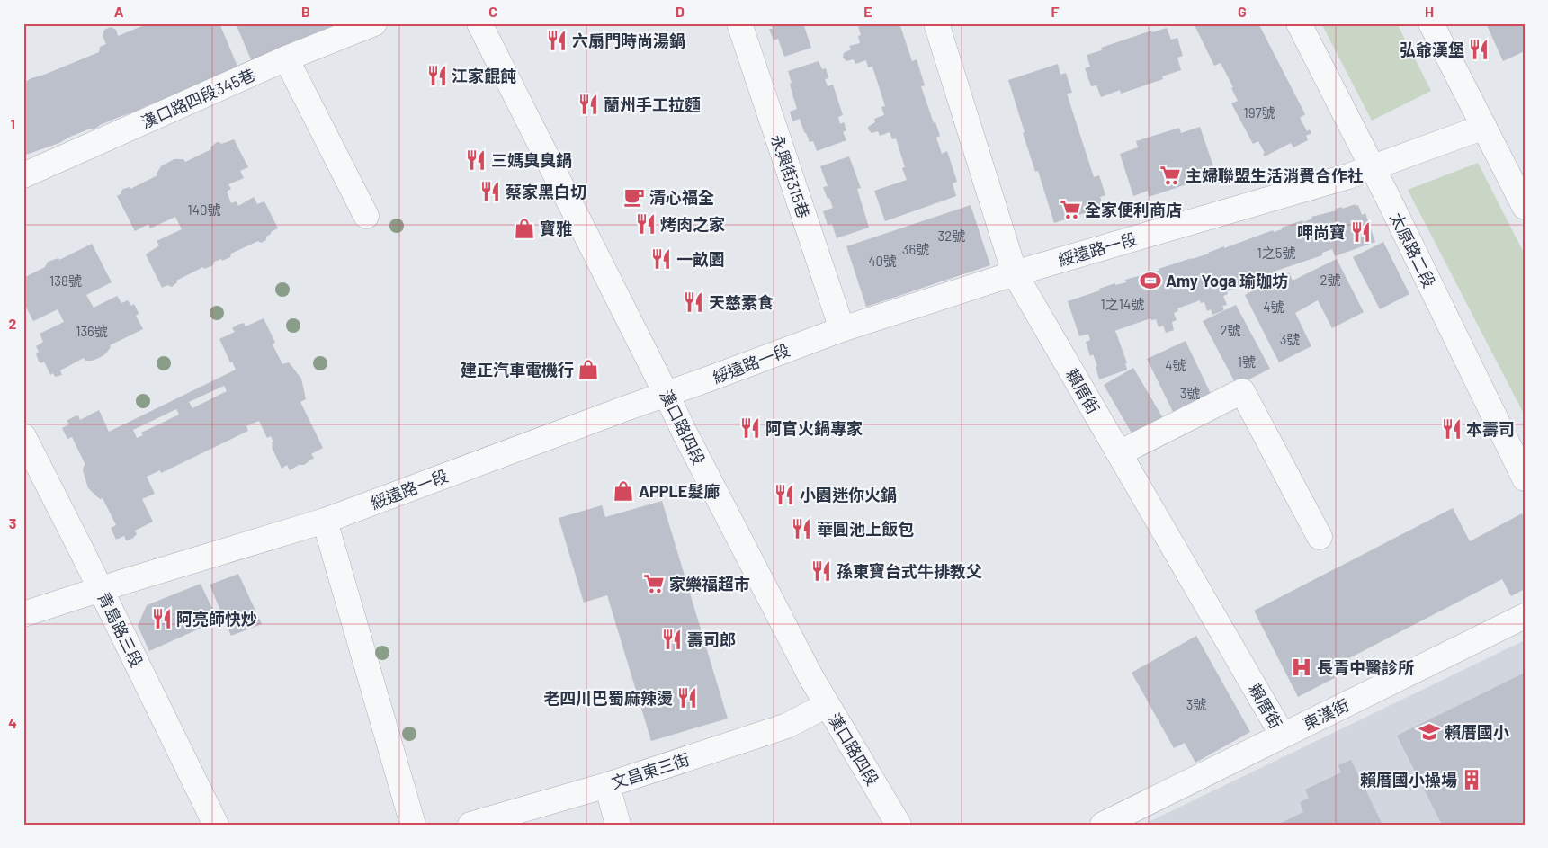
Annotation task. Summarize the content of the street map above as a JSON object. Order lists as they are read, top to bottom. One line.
{"streets":{"street":["漢口路四段345巷","永興街315巷","綏遠路一段","太原路二段","賴厝街","漢口路四段","青島路三段","東漢街","文昌東三街"]},"crossings":[["永興街315巷","綏遠路一段"],["綏遠路一段","太原路二段"],["綏遠路一段","賴厝街"],["綏遠路一段","漢口路四段"],["綏遠路一段","青島路三段"],["賴厝街","東漢街"],["漢口路四段","文昌東三街"]],"places":{"restaurant":["六扇門時尚湯鍋","弘爺漢堡","江家餛飩","蘭州手工拉麵","三媽臭臭鍋","蔡家黑白切","烤肉之家","呷尚寶","一畝園","天慈素食","阿官火鍋專家","本壽司","小園迷你火鍋","華圓池上飯包","孫東寶台式牛排教父","阿亮師快炒","壽司郎","老四川巴蜀麻辣燙"],"supermarket":["主婦聯盟生活消費合作社","全家便利商店","家樂福超市"],"cafe":["清心福全"],"shop":["寶雅","建正汽車電機行","APPLE髮廊"],"sports":["Amy Yoga 瑜珈坊"],"hospital":["長青中醫診所"],"school or university":["賴厝國小"],"building":["賴厝國小操場"]},"house_numbers":["197號","140號","32號","36號","1之5號","40號","2號","138號","1之14號","4號","2號","136號","3號","1號","4號","3號","3號"],"grid":{"columns":["A","B","C","D","E","F","G","H"],"rows":["1","2","3","4"]}}
